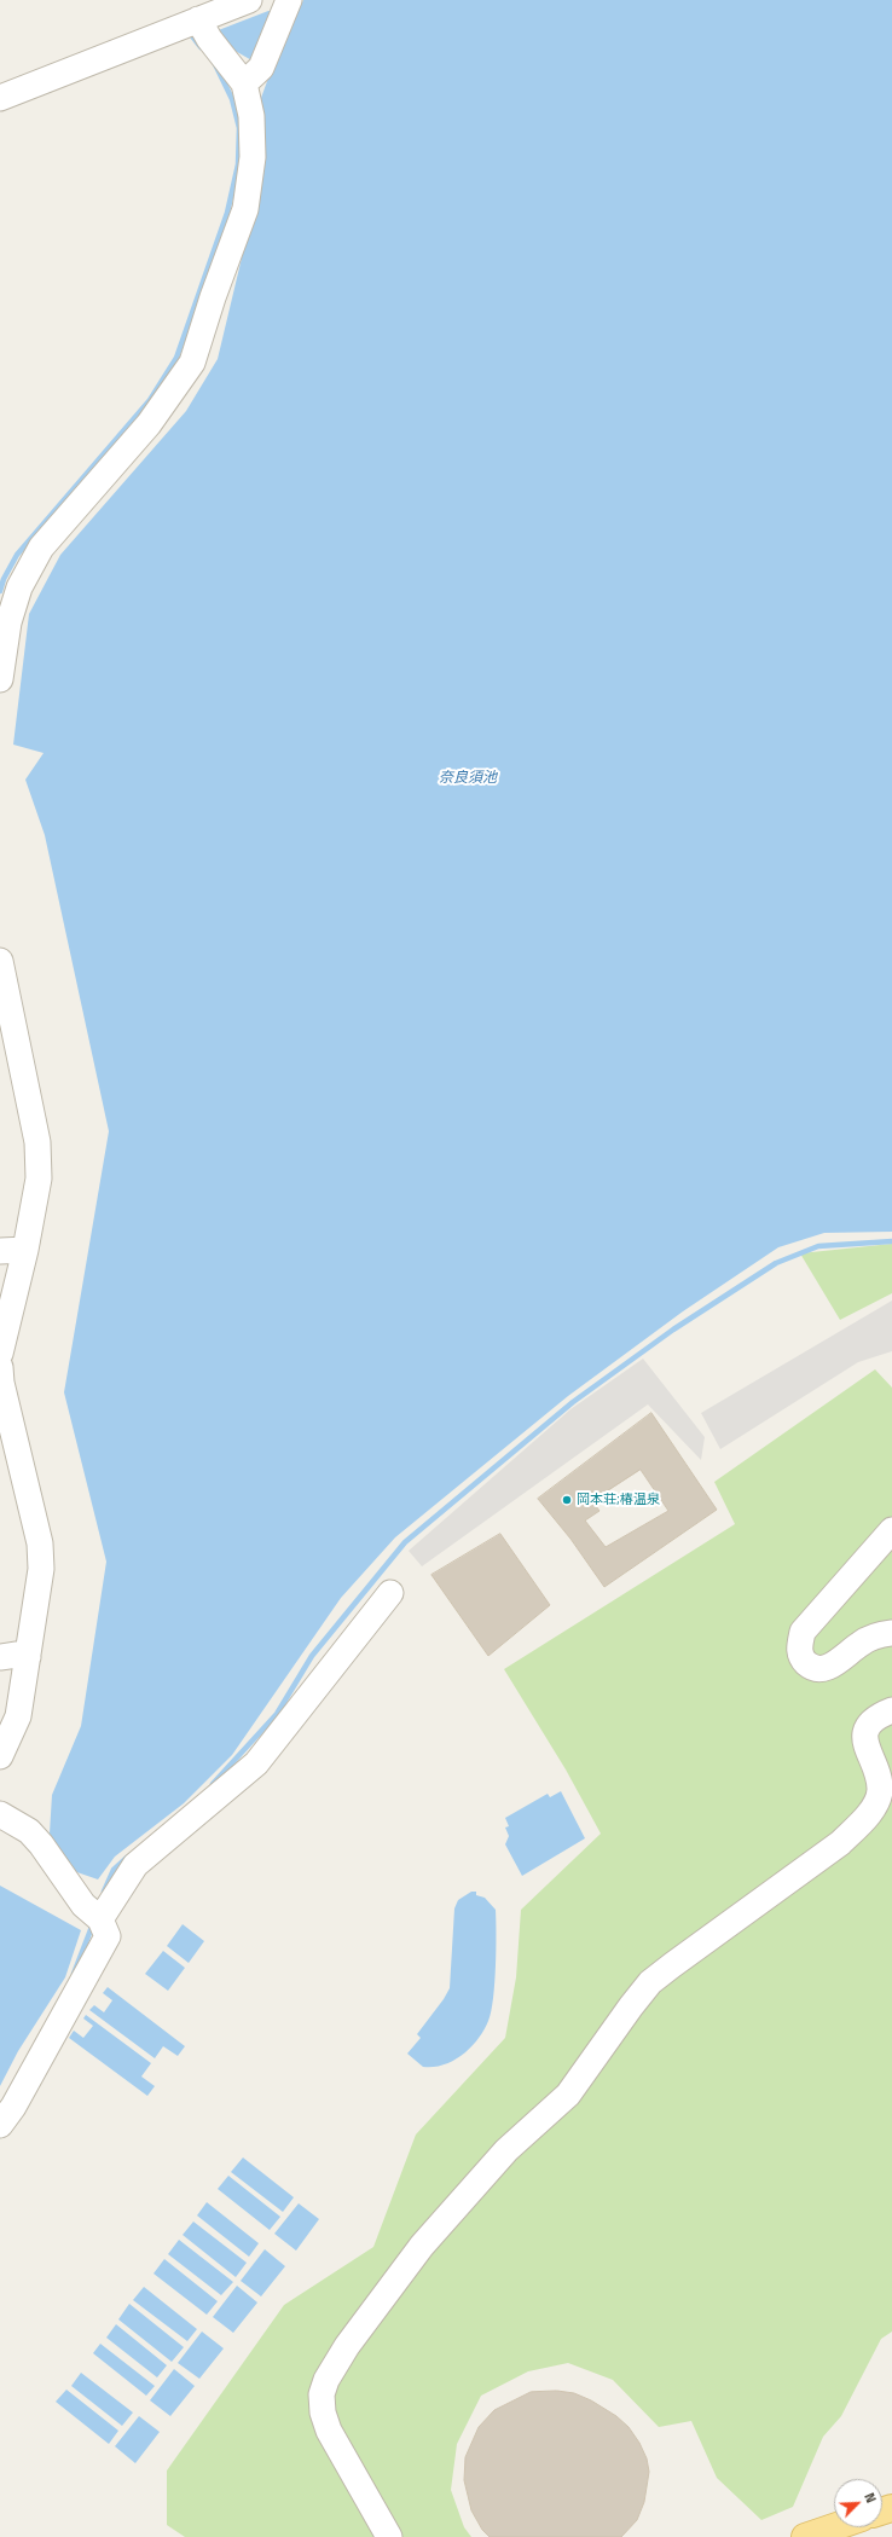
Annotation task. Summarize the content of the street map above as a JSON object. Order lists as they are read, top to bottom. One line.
{"water":["奈良須池"],"places":["岡本荘;椿温泉"],"north":"top right"}
